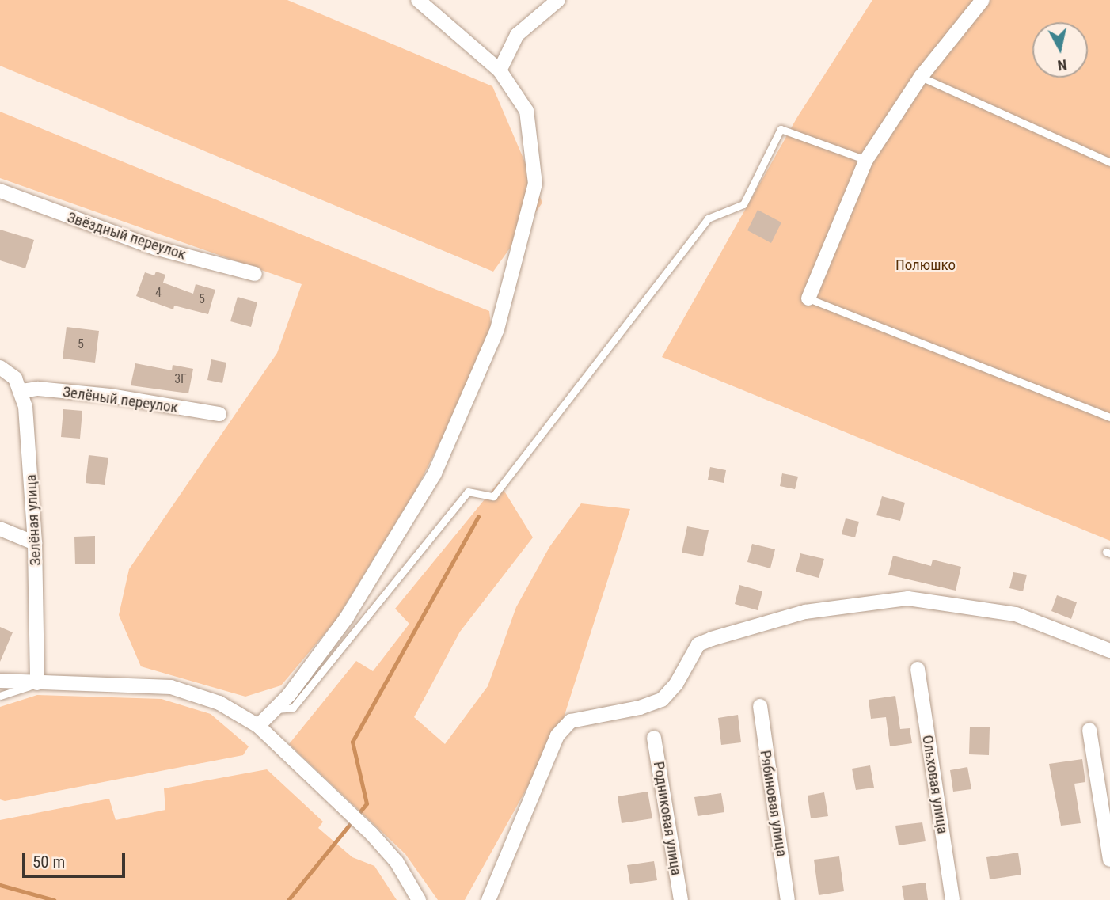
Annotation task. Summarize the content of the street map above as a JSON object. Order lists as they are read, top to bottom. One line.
{"streets":{"street":["Звёздный переулок","Зелёный переулок","Зелёная улица","Ольховая улица","Рябиновая улица","Родниковая улица"]},"crossings":[["Зелёный переулок","Зелёная улица"]],"parks":["Полюшко"],"house_numbers":["4","5","5","3Г"],"scale_bar":"50 m","north":"bottom"}
